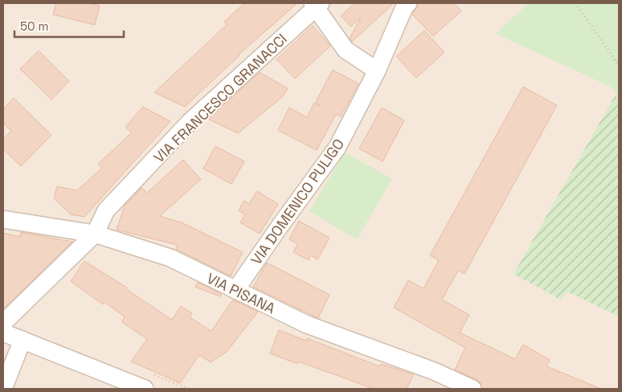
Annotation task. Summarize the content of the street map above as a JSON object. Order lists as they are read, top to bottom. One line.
{"streets":{"street":["VIA FRANCESCO GRANACCI","VIA DOMENICO PULIGO","VIA PISANA"]},"crossings":[["VIA FRANCESCO GRANACCI","VIA PISANA"],["VIA DOMENICO PULIGO","VIA PISANA"]],"scale_bar":"50 m"}
